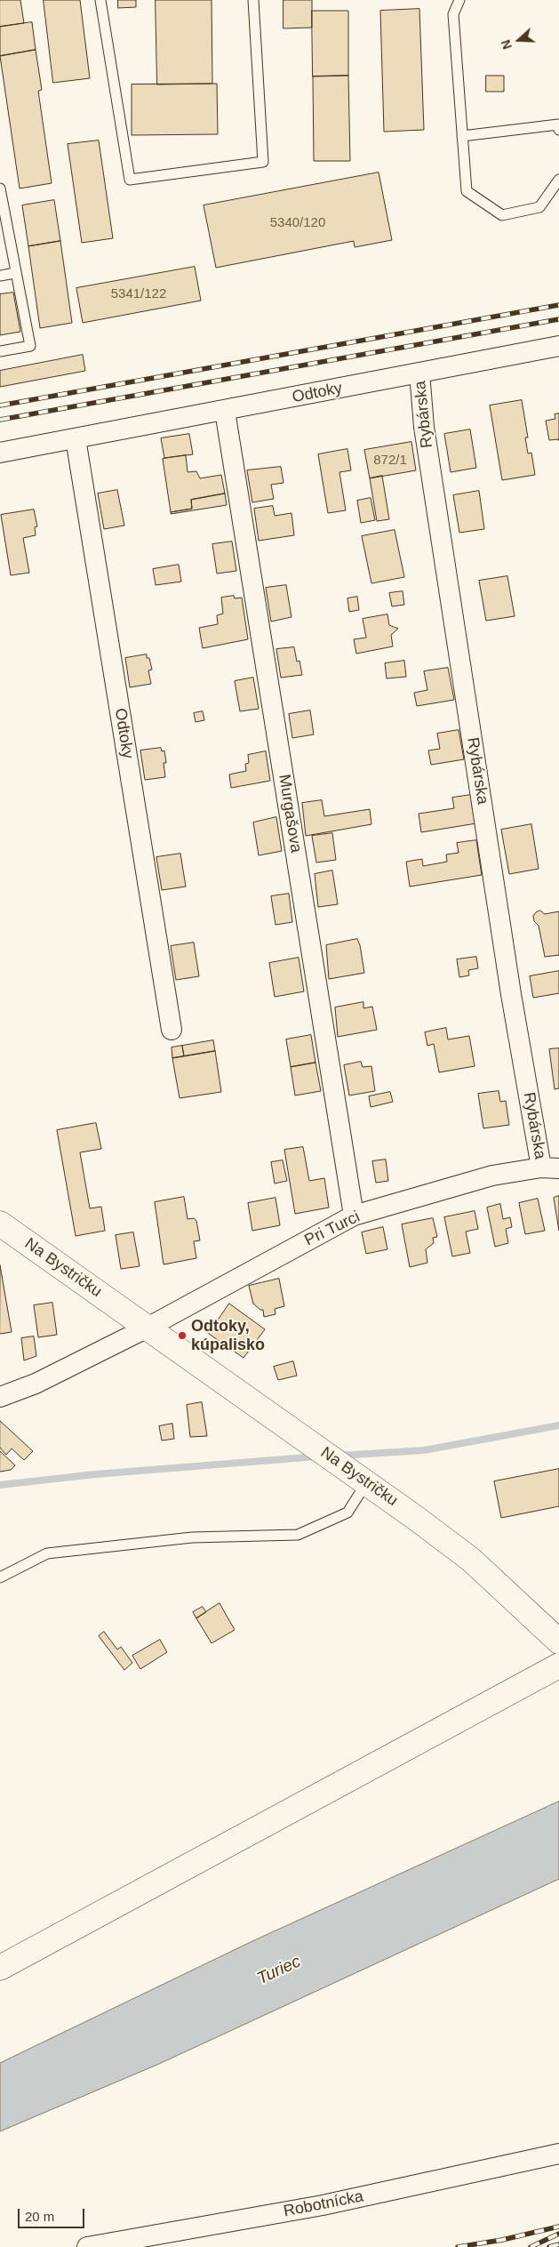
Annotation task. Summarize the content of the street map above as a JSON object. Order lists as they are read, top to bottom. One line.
{"streets":{"street":["Odtoky","Rybárska","Murgašova","Pri Turci","Na Bystričku","Robotnícka"]},"crossings":[["Odtoky","Rybárska"],["Odtoky","Murgašova"],["Rybárska","Pri Turci"],["Murgašova","Pri Turci"],["Pri Turci","Na Bystričku"]],"water":["Turiec"],"places":["Odtoky, kúpalisko"],"house_numbers":["5340/120","5341/122","872/1"],"scale_bar":"20 m","north":"left"}
